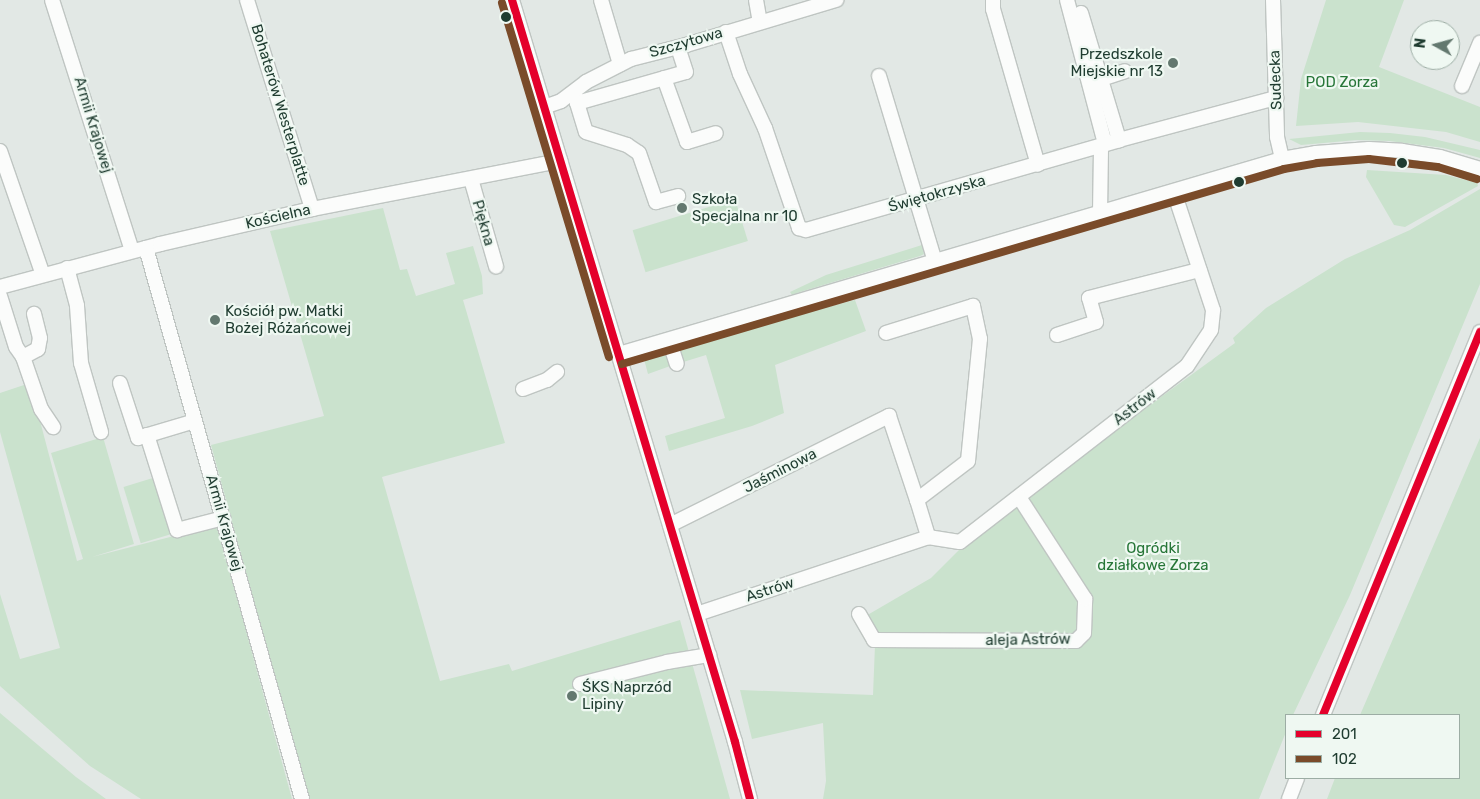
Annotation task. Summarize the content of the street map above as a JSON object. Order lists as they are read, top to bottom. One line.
{"streets":{"street":["Szczytowa","Sudecka","Bohaterów Westerplatte","Armii Krajowej","Świętokrzyska","Kościelna","Piękna","Astrów","Jaśminowa","aleja Astrów"]},"crossings":[["Szczytowa","Świętokrzyska"],["Sudecka","Świętokrzyska"],["Bohaterów Westerplatte","Kościelna"],["Armii Krajowej","Kościelna"],["Kościelna","Piękna"],["Astrów","aleja Astrów"]],"parks":["POD Zorza","Ogródki działkowe Zorza"],"places":["Przedszkole Miejskie nr 13","Szkoła Specjalna nr 10","Kościół pw. Matki Bożej Różańcowej","ŚKS Naprzód Lipiny"],"lines":["transit line 201","transit line 102"],"legend":["201","102"],"north":"left"}
